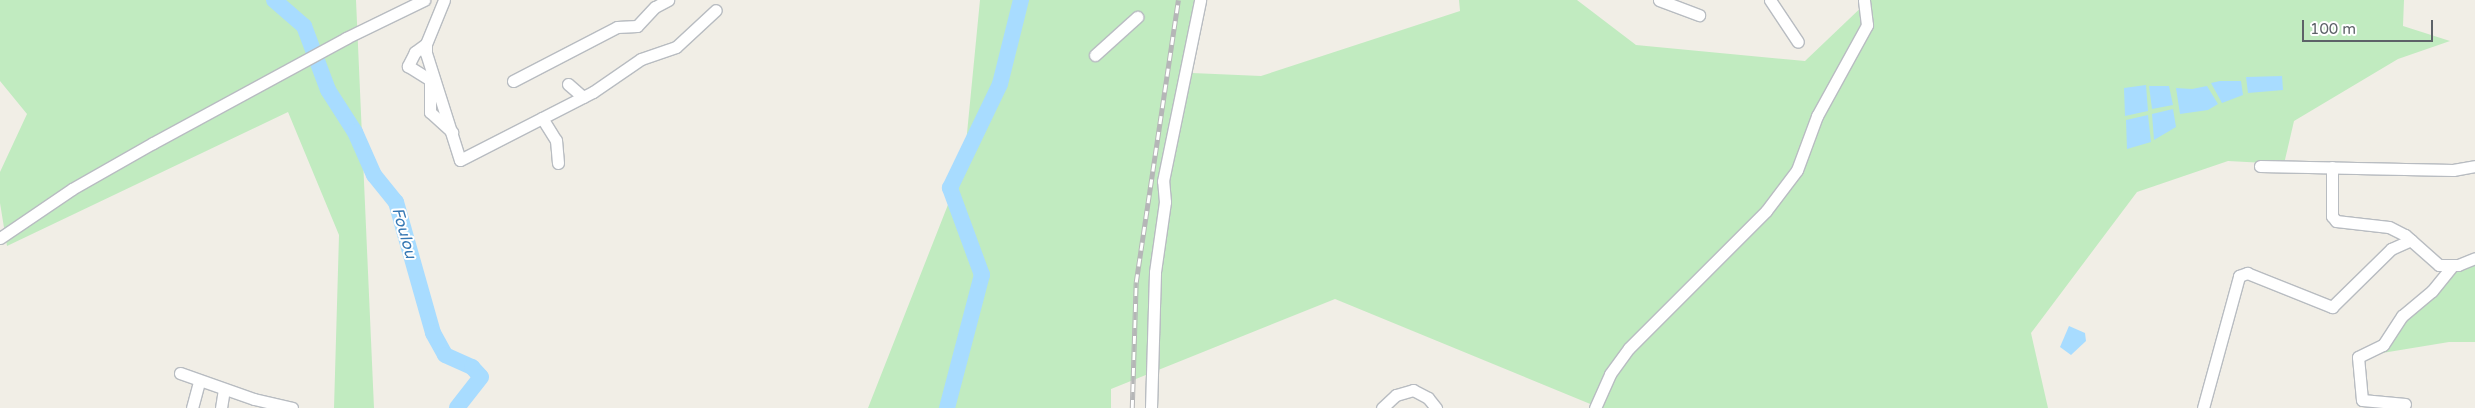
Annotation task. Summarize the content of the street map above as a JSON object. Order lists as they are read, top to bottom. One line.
{"water":["Foulou"],"scale_bar":"100 m"}
